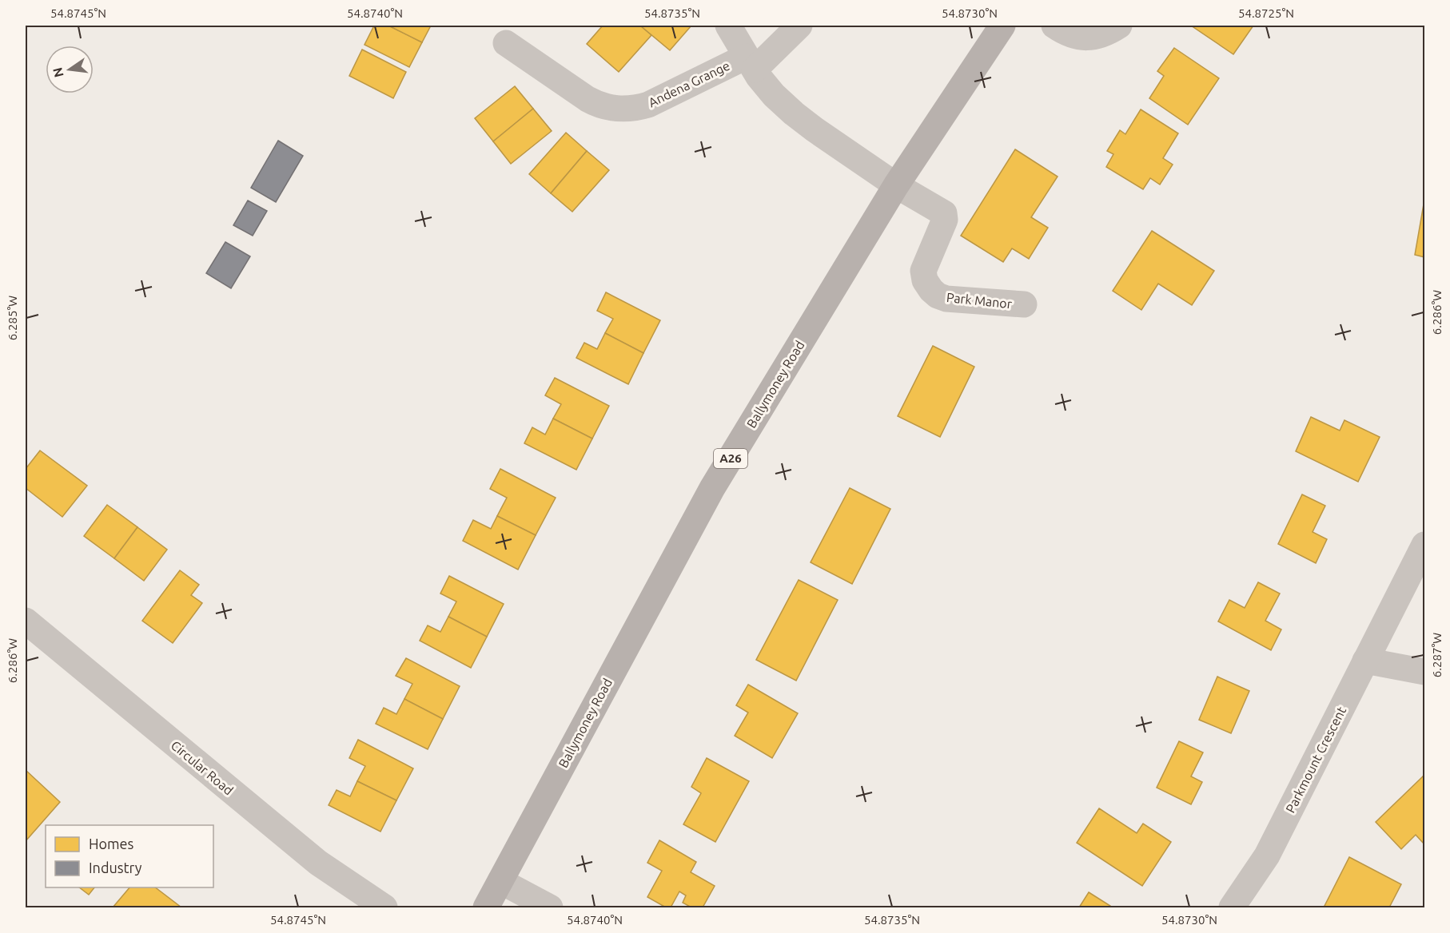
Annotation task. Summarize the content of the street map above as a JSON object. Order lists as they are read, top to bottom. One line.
{"streets":{"main road":["Ballymoney Road","A26"],"street":["Andena Grange","Park Manor","Parkmount Crescent","Circular Road"]},"crossings":[["Andena Grange","Park Manor"],["Andena Grange","Ballymoney Road"],["Park Manor","Ballymoney Road"]],"legend":["Homes","Industry"],"north":"left","coordinates":["54.8745°N","54.8740°N","54.8735°N","54.8730°N","54.8725°N","6.286°W","6.285°W","6.287°W"]}
